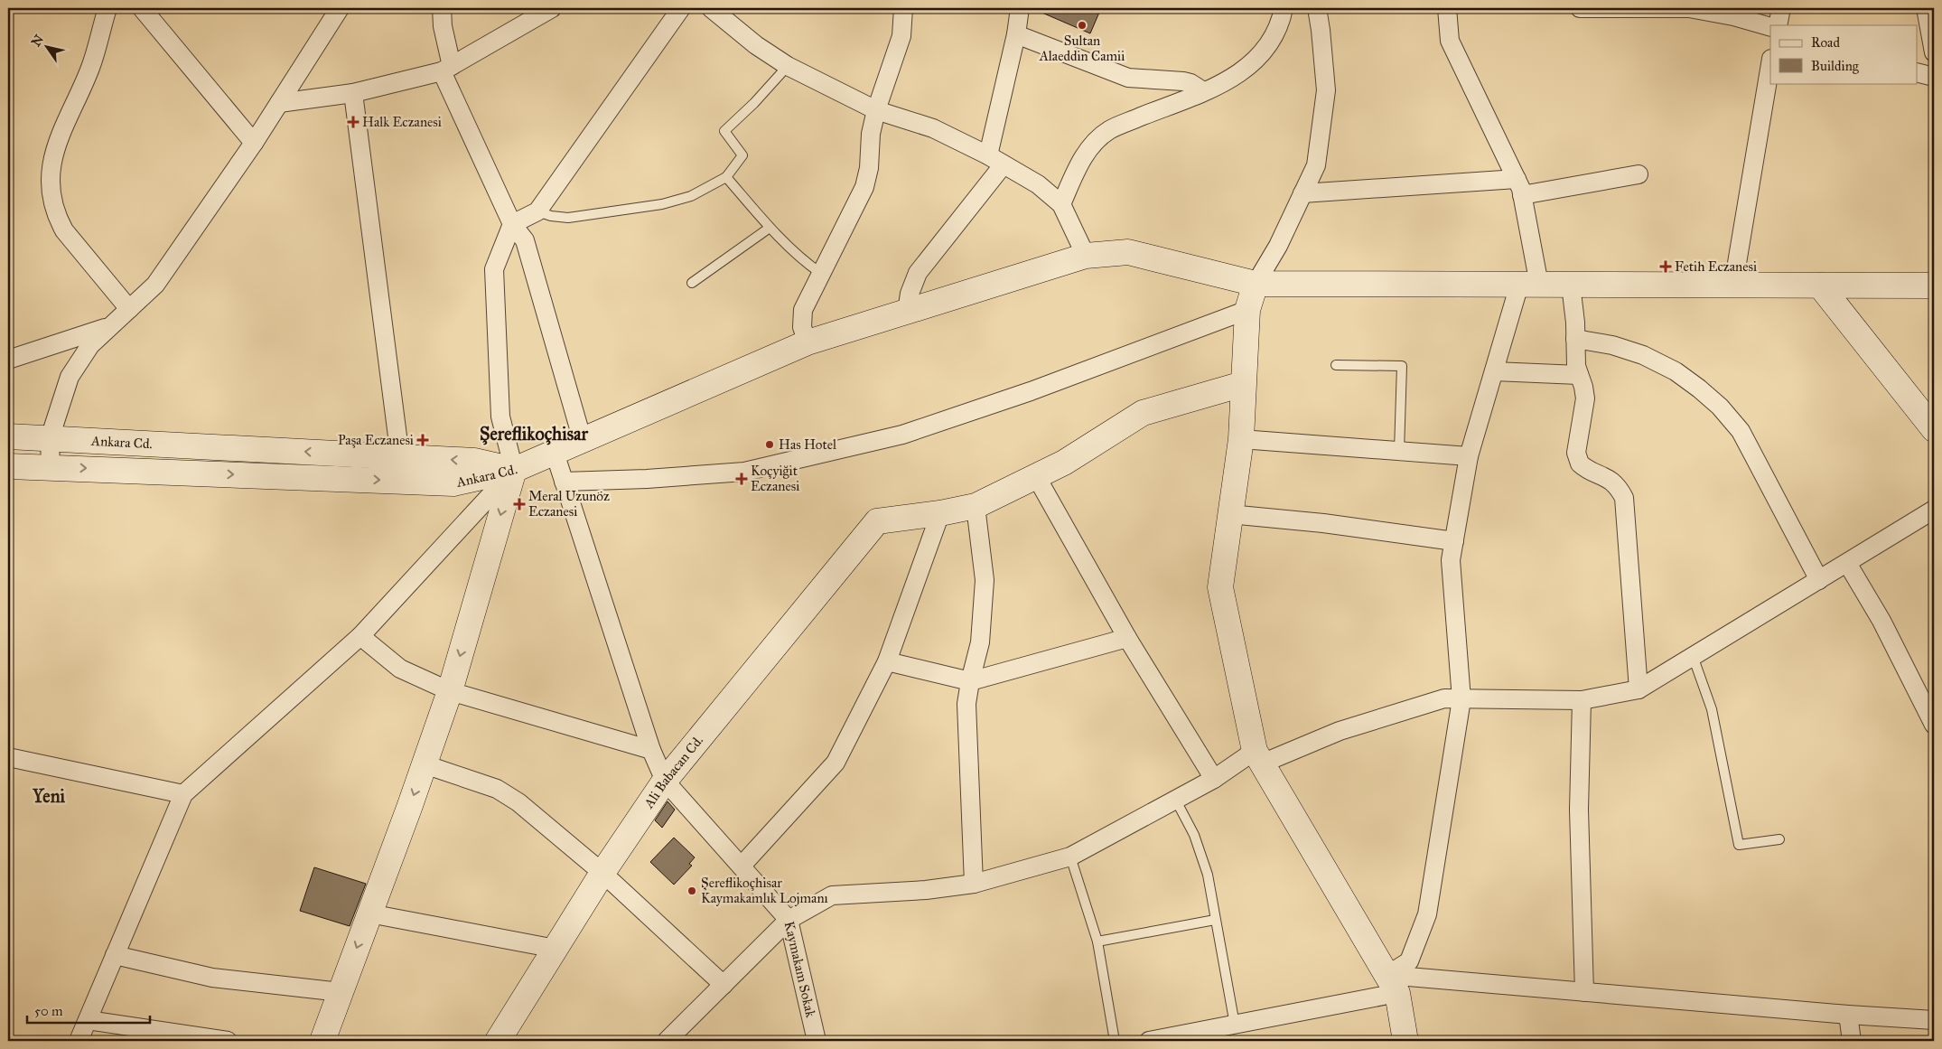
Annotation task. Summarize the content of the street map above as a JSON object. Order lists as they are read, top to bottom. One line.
{"streets":{"main road":["Ankara Cd.","Ali Babacan Cd."],"street":["Kaymakam Sokak"]},"crossings":[["Ali Babacan Cd.","Kaymakam Sokak"]],"districts":["Şereflikoçhisar","Yeni"],"places":{"other":["Sultan Alaeddin Camii","Has Hotel","Şereflikoçhisar Kaymakamlık Lojmanı"],"health":["Halk Eczanesi","Fetih Eczanesi","Paşa Eczanesi","Koçyiğit Eczanesi","Meral Uzunöz Eczanesi"]},"legend":["Road","Building"],"scale_bar":"50 m","north":"top left"}
